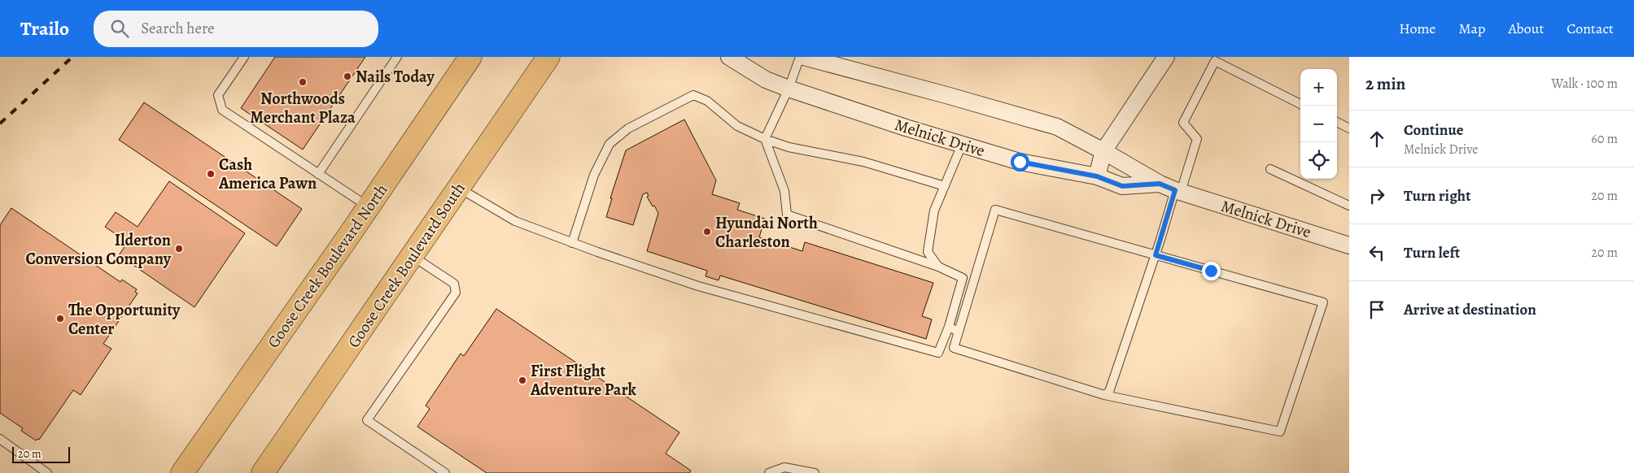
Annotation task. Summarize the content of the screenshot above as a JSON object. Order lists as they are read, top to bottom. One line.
{"streets":{"highway":["Goose Creek Boulevard South","Goose Creek Boulevard North"],"street":["Melnick Drive"]},"places":["Nails Today","Northwoods Merchant Plaza","Cash America Pawn","Hyundai North Charleston","Ilderton Conversion Company","The Opportunity Center","First Flight Adventure Park"],"scale_bar":"20 m","page":{"header":"Trailo","search":"Search here","nav":["Home","Map","About","Contact"],"heading":["2 min","Walk · 100 m"],"map_buttons":["+","−"],"list":[["Continue","Melnick Drive","60 m"],["Turn right","20 m"],["Turn left","20 m"],"Arrive at destination"],"scale":"20 m"}}
